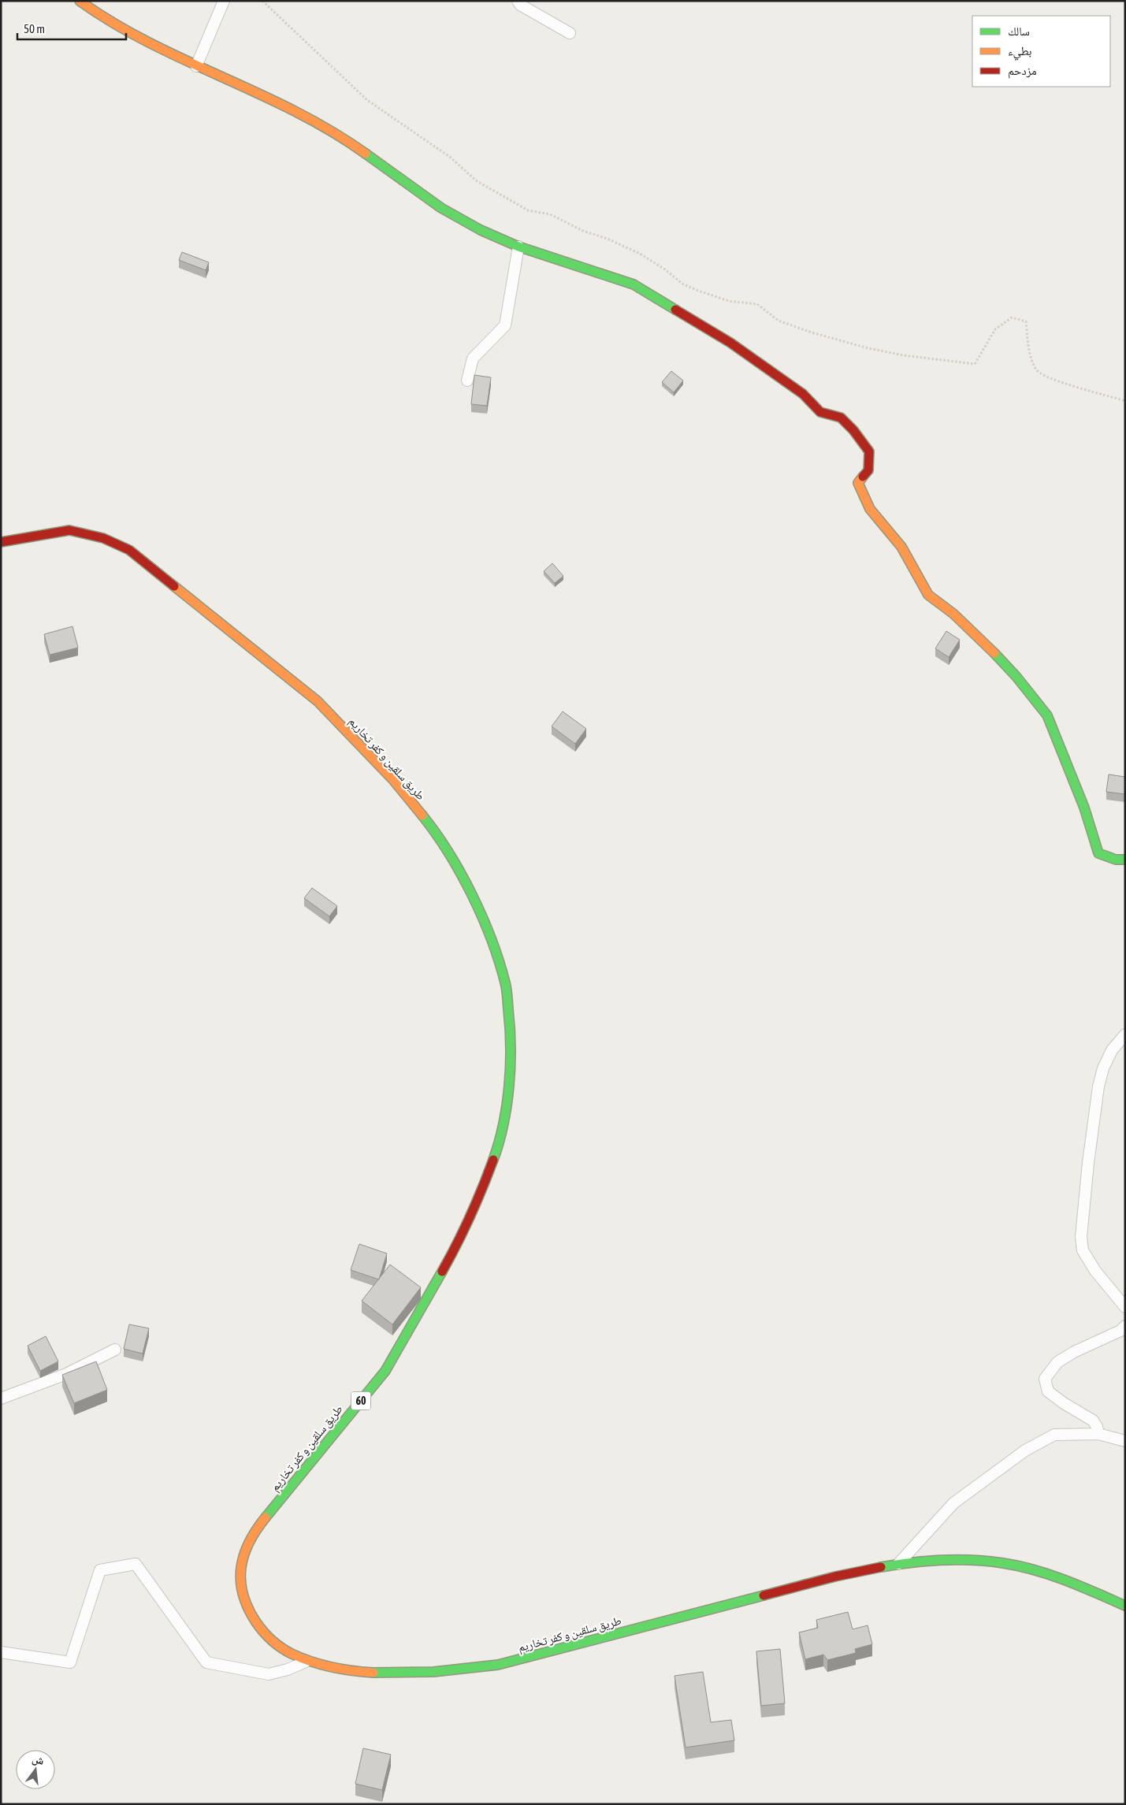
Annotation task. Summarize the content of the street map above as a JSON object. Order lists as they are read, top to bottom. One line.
{"streets":{"main road":["طريق سلقين و كفر تخاريم","60"]},"legend":["سالك","بطيء","مزدحم"],"scale_bar":"50 m","north":"top"}
